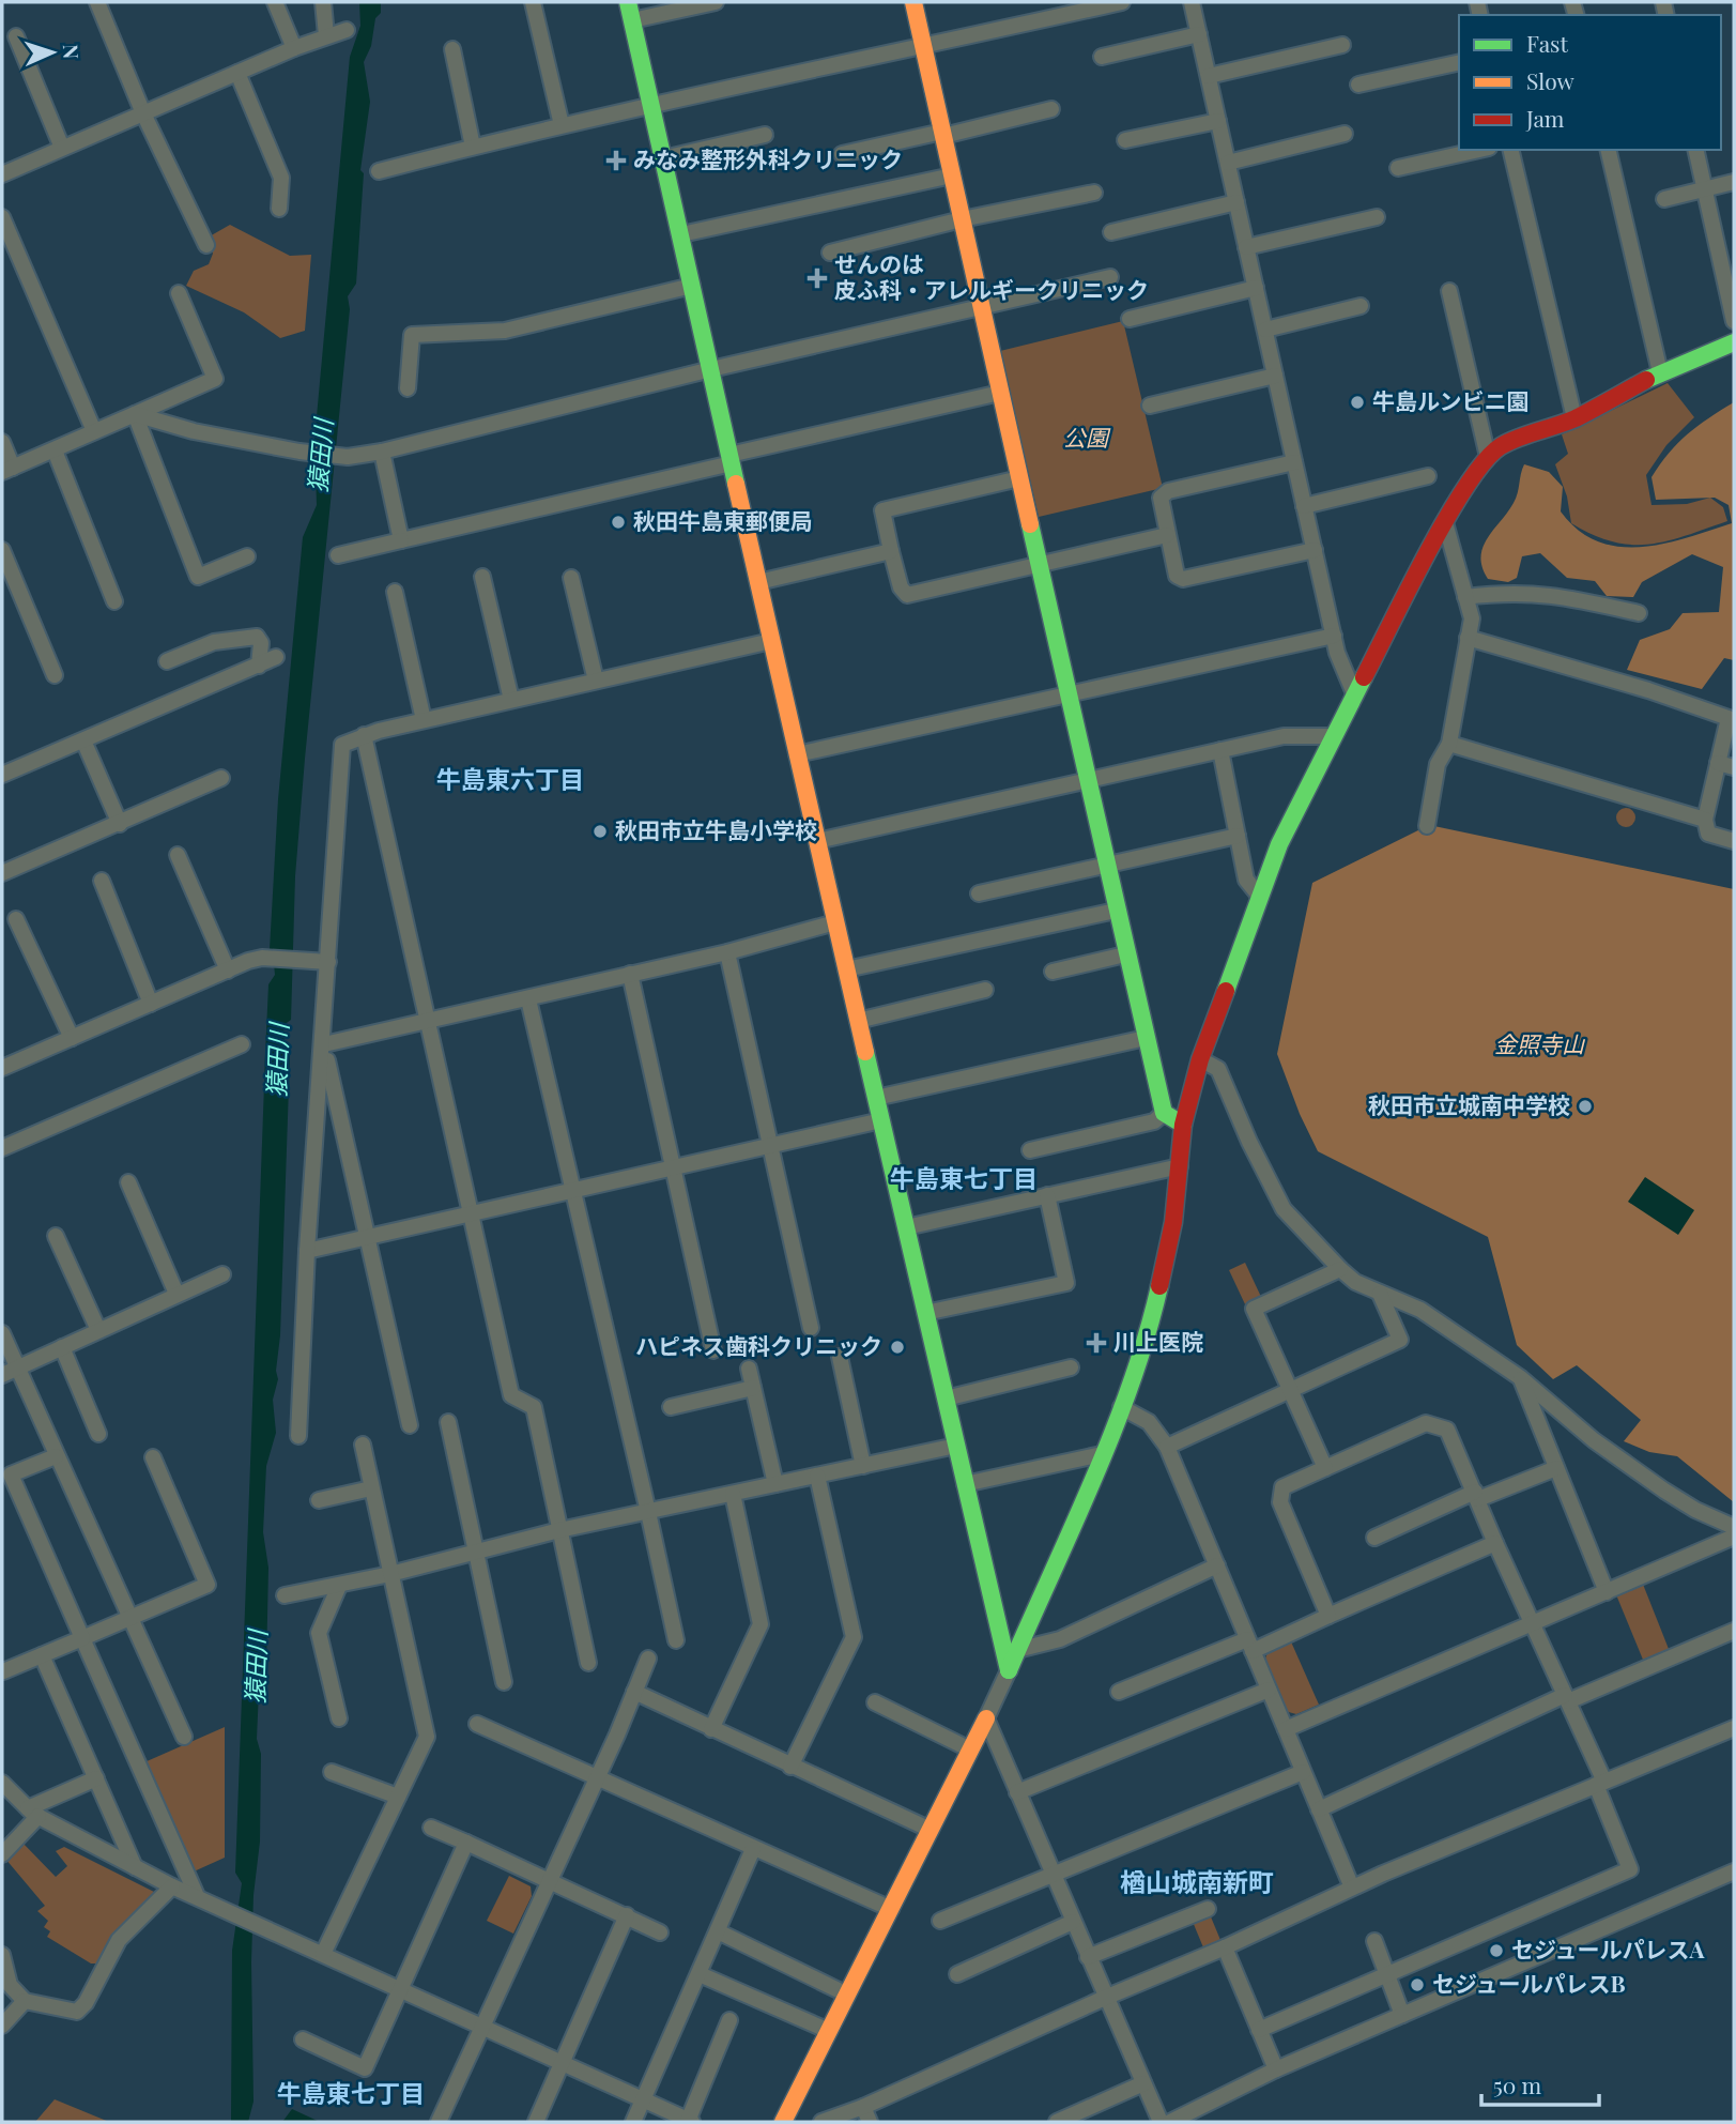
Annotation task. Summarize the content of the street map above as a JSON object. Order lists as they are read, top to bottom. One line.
{"districts":["牛島東六丁目","牛島東七丁目","楢山城南新町","牛島東七丁目"],"water":["猿田川"],"parks":["公園","金照寺山"],"places":{"health":["みなみ整形外科クリニック","せんのは 皮ふ科・アレルギークリニック","川上医院"],"other":["牛島ルンビニ園","秋田牛島東郵便局","秋田市立牛島小学校","秋田市立城南中学校","ハピネス歯科クリニック","セジュールパレスA","セジュールパレスB"]},"legend":["Fast","Slow","Jam"],"scale_bar":"50 m","north":"right"}
